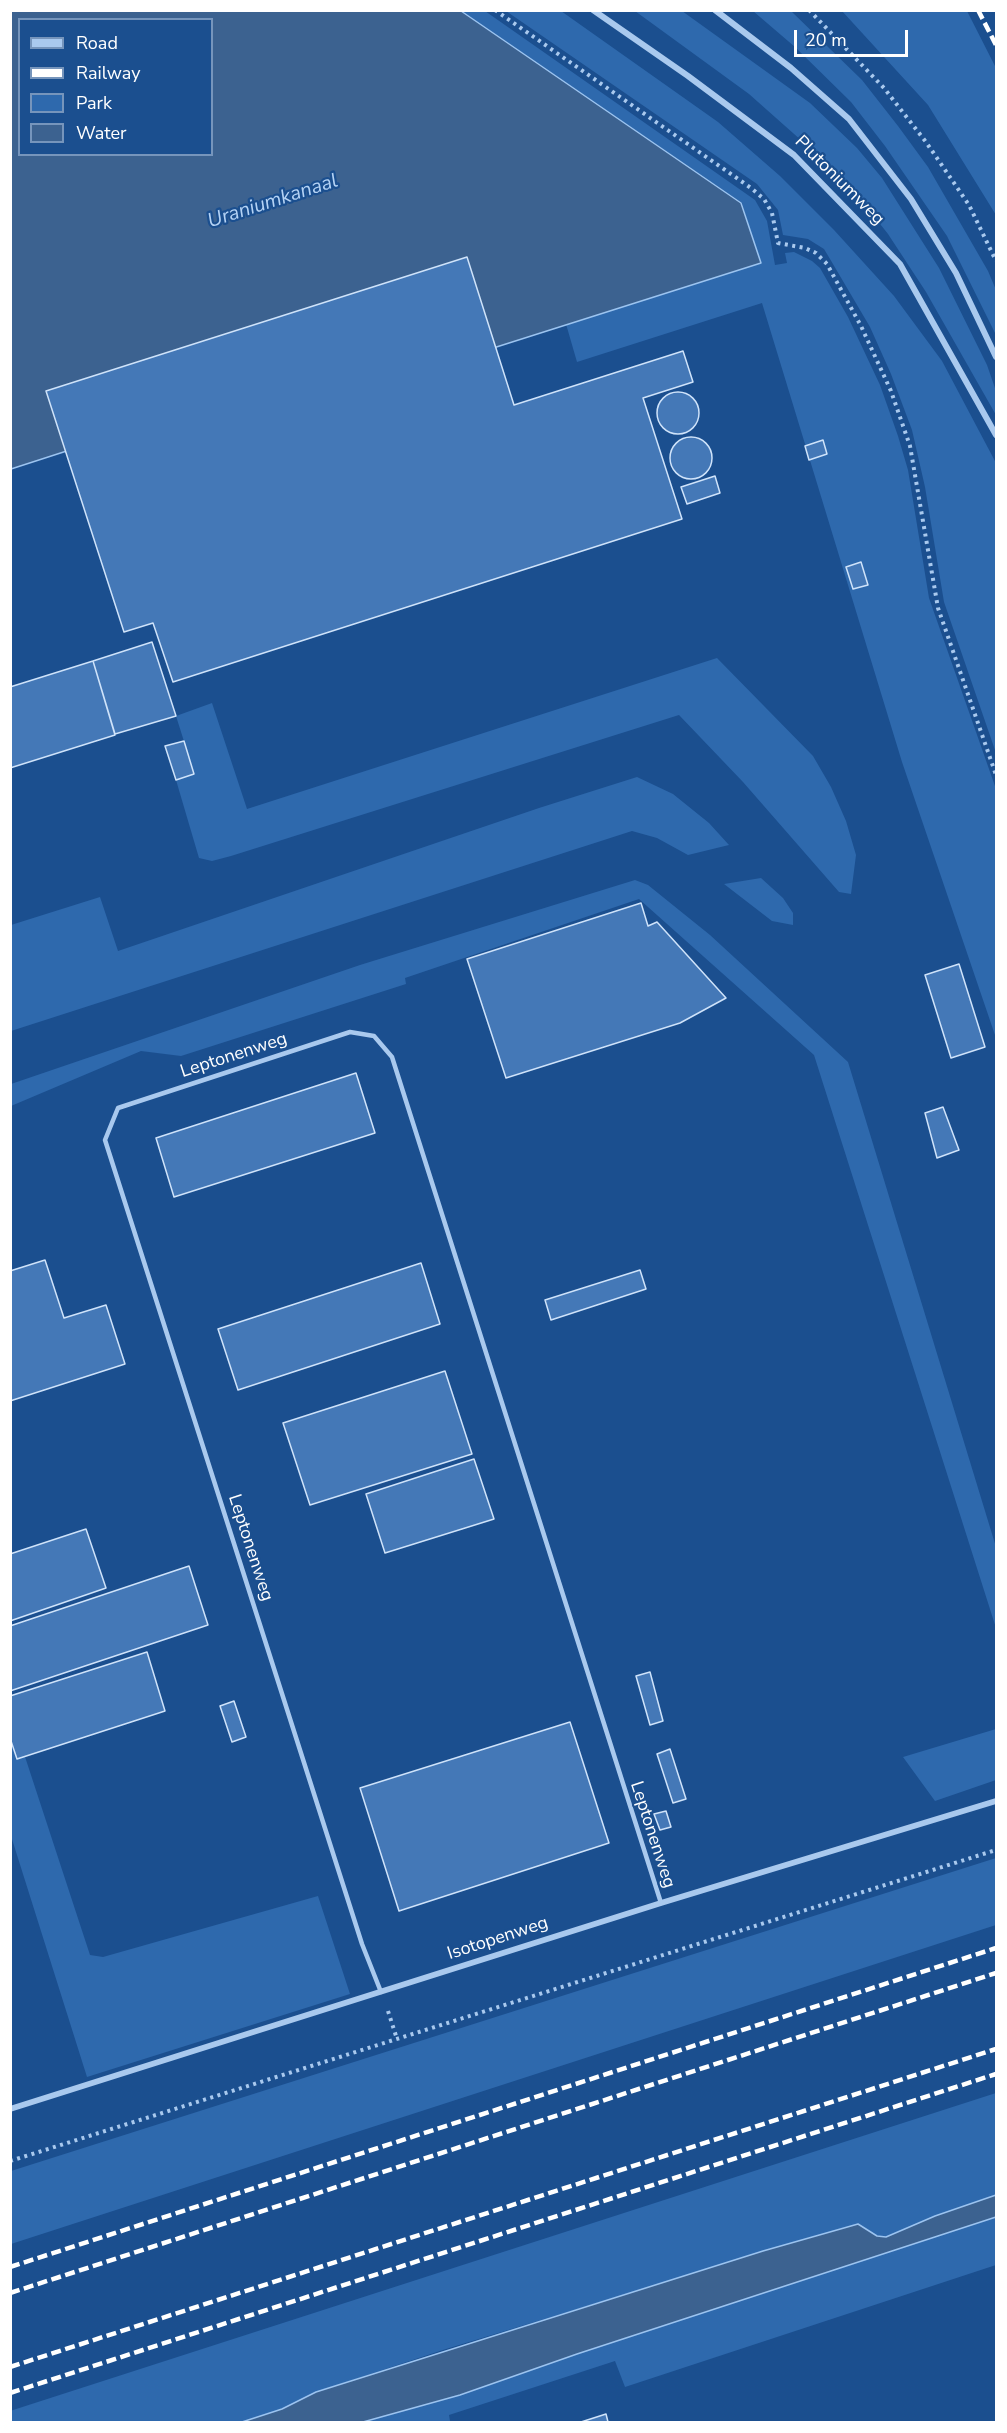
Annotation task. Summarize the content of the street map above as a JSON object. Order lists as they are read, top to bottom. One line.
{"streets":{"street":["Plutoniumweg","Isotopenweg"],"lane":["Leptonenweg"]},"crossings":[["Leptonenweg","Isotopenweg"]],"water":["Uraniumkanaal"],"legend":["Road","Railway","Park","Water"],"scale_bar":"20 m"}
